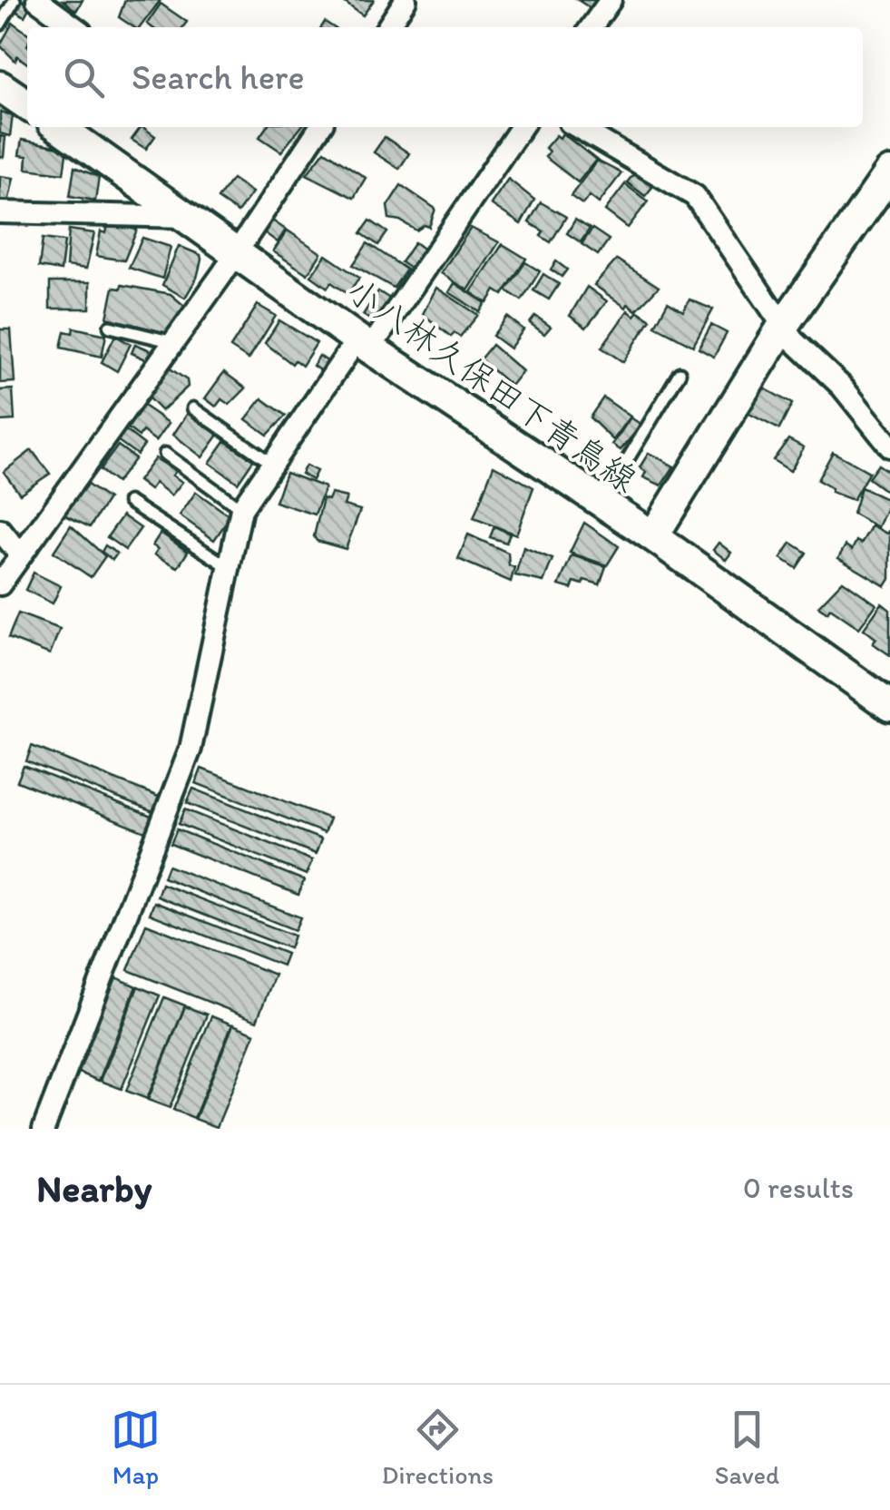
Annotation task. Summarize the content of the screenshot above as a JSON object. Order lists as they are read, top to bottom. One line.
{"streets":{"main road":["小八林久保田下青鳥線"]},"page":{"search":"Search here","heading":["Nearby","0 results"],"nav":["Map","Directions","Saved"]}}
